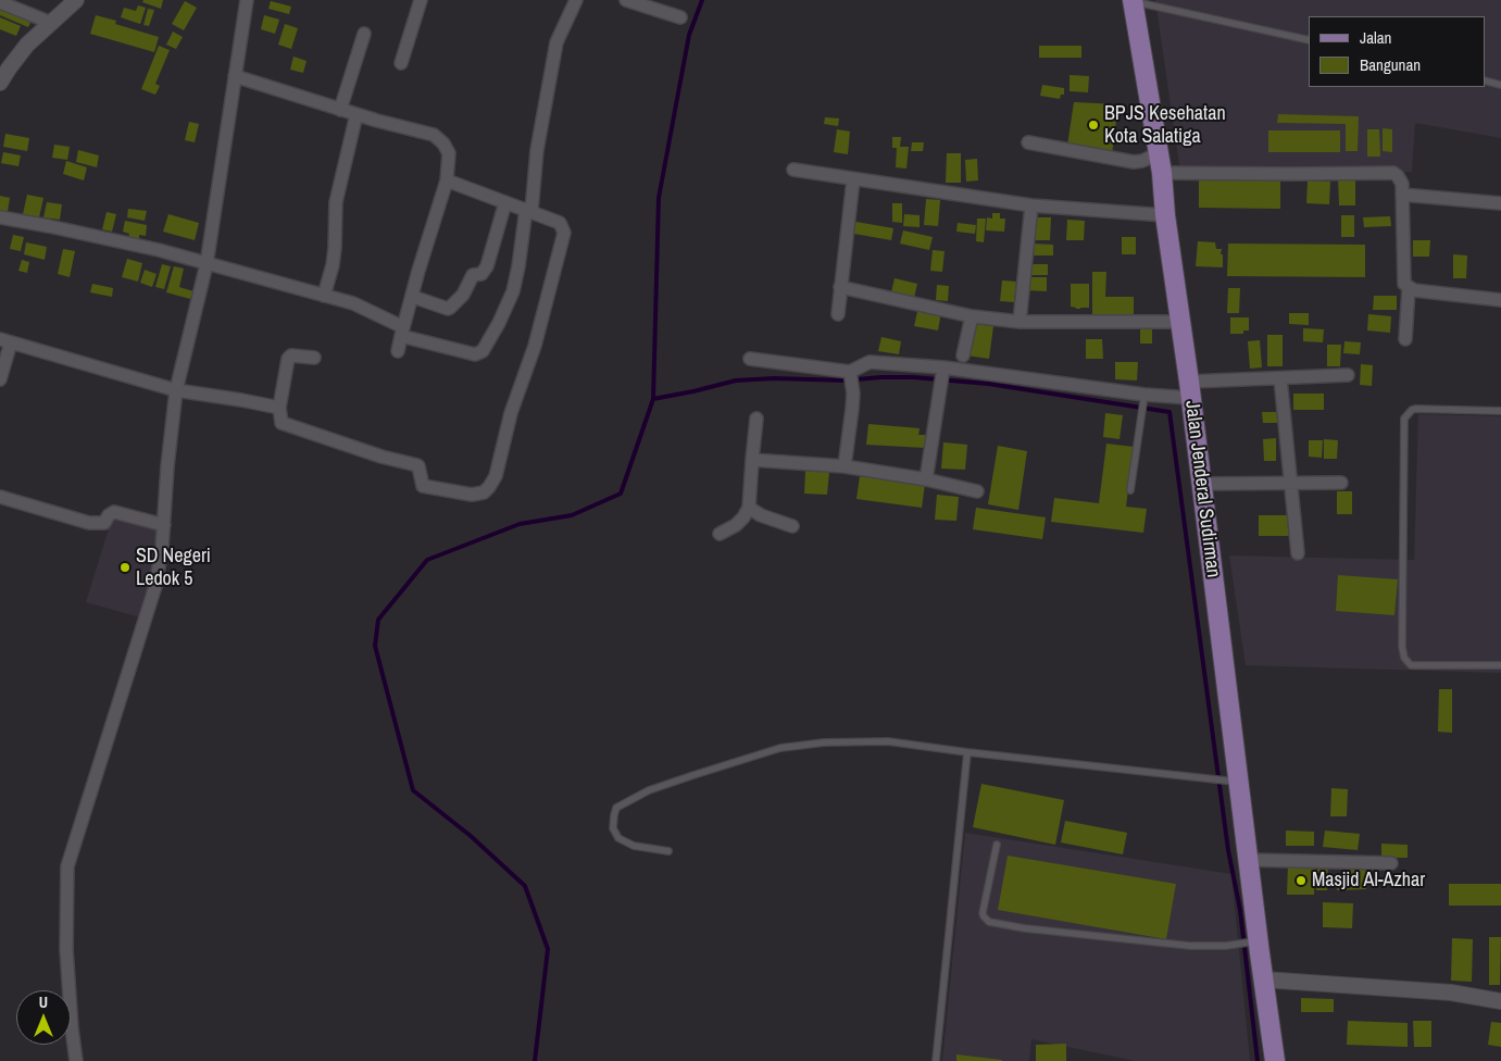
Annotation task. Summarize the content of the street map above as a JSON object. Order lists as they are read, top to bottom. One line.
{"streets":{"main road":["Jalan Jenderal Sudirman"]},"places":["BPJS Kesehatan Kota Salatiga","SD Negeri Ledok 5","Masjid Al-Azhar"],"legend":["Jalan","Bangunan"],"north":"top"}
